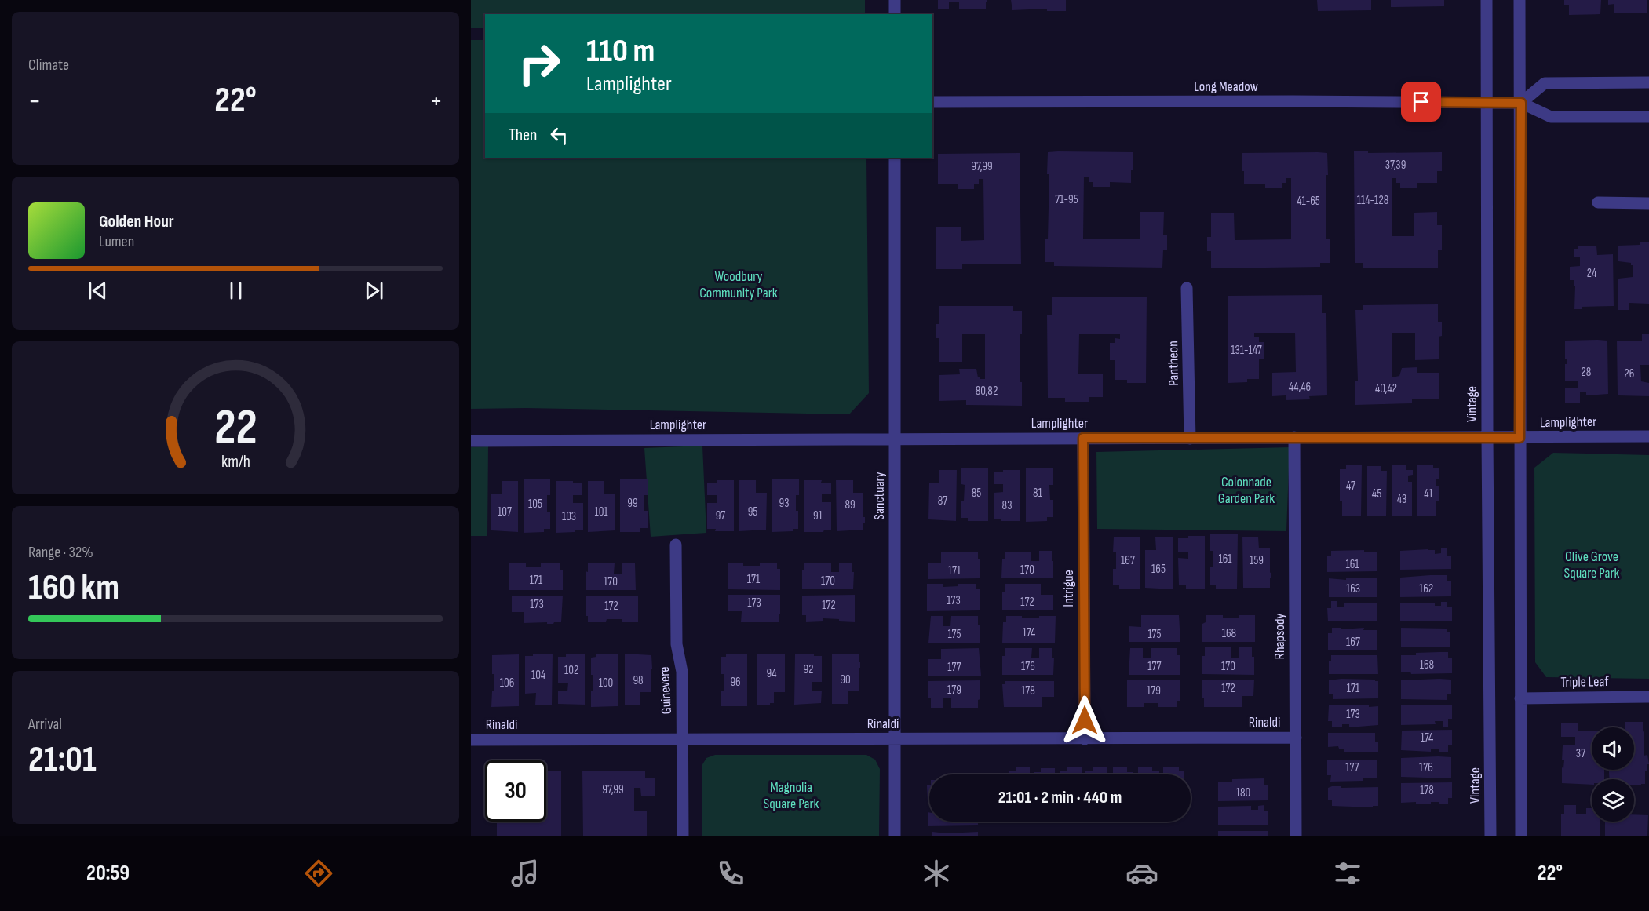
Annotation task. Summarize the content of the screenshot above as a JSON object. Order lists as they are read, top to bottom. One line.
{"streets":{"street":["Long Meadow","Pantheon","Vintage","Lamplighter","Sanctuary","Intrigue","Rhapsody","Triple Leaf","Guinevere","Rinaldi"]},"crossings":[["Long Meadow","Vintage"],["Pantheon","Lamplighter"],["Vintage","Lamplighter"],["Lamplighter","Sanctuary"],["Lamplighter","Intrigue"],["Lamplighter","Rhapsody"],["Sanctuary","Rinaldi"],["Intrigue","Rinaldi"],["Rhapsody","Rinaldi"],["Guinevere","Rinaldi"]],"parks":["Woodbury Community Park","Colonnade Garden Park","Olive Grove Square Park","Magnolia Square Park"],"house_numbers":["37,39","97,99","71-95","114-128","41-65","24","131-147","28","26","44,46","40,42","80,82","47","85","81","45","41","43","87","99","93","105","89","83","107","101","95","97","91","103","161","167","159","161","165","170","171","171","171","170","170","163","162","173","172","173","173","172","172","174","168","175","175","167","168","176","177","170","177","92","102","94","104","90","98","96","106","100","172","171","179","178","179","173","174","37","177","176","97,99","178","180"],"page":{"tile":["Climate",["Range · 32%","160 km"],["Arrival","21:01"]],"turn":["110 m","Lamplighter"],"heat":["−","22°","+"],"then":"Then","song":["Golden Hour","Lumen"],"limit":"30","trip":"21:01 · 2 min · 440 m","tabs":["20:59","22°"],"gauge":["22","km/h"]}}
